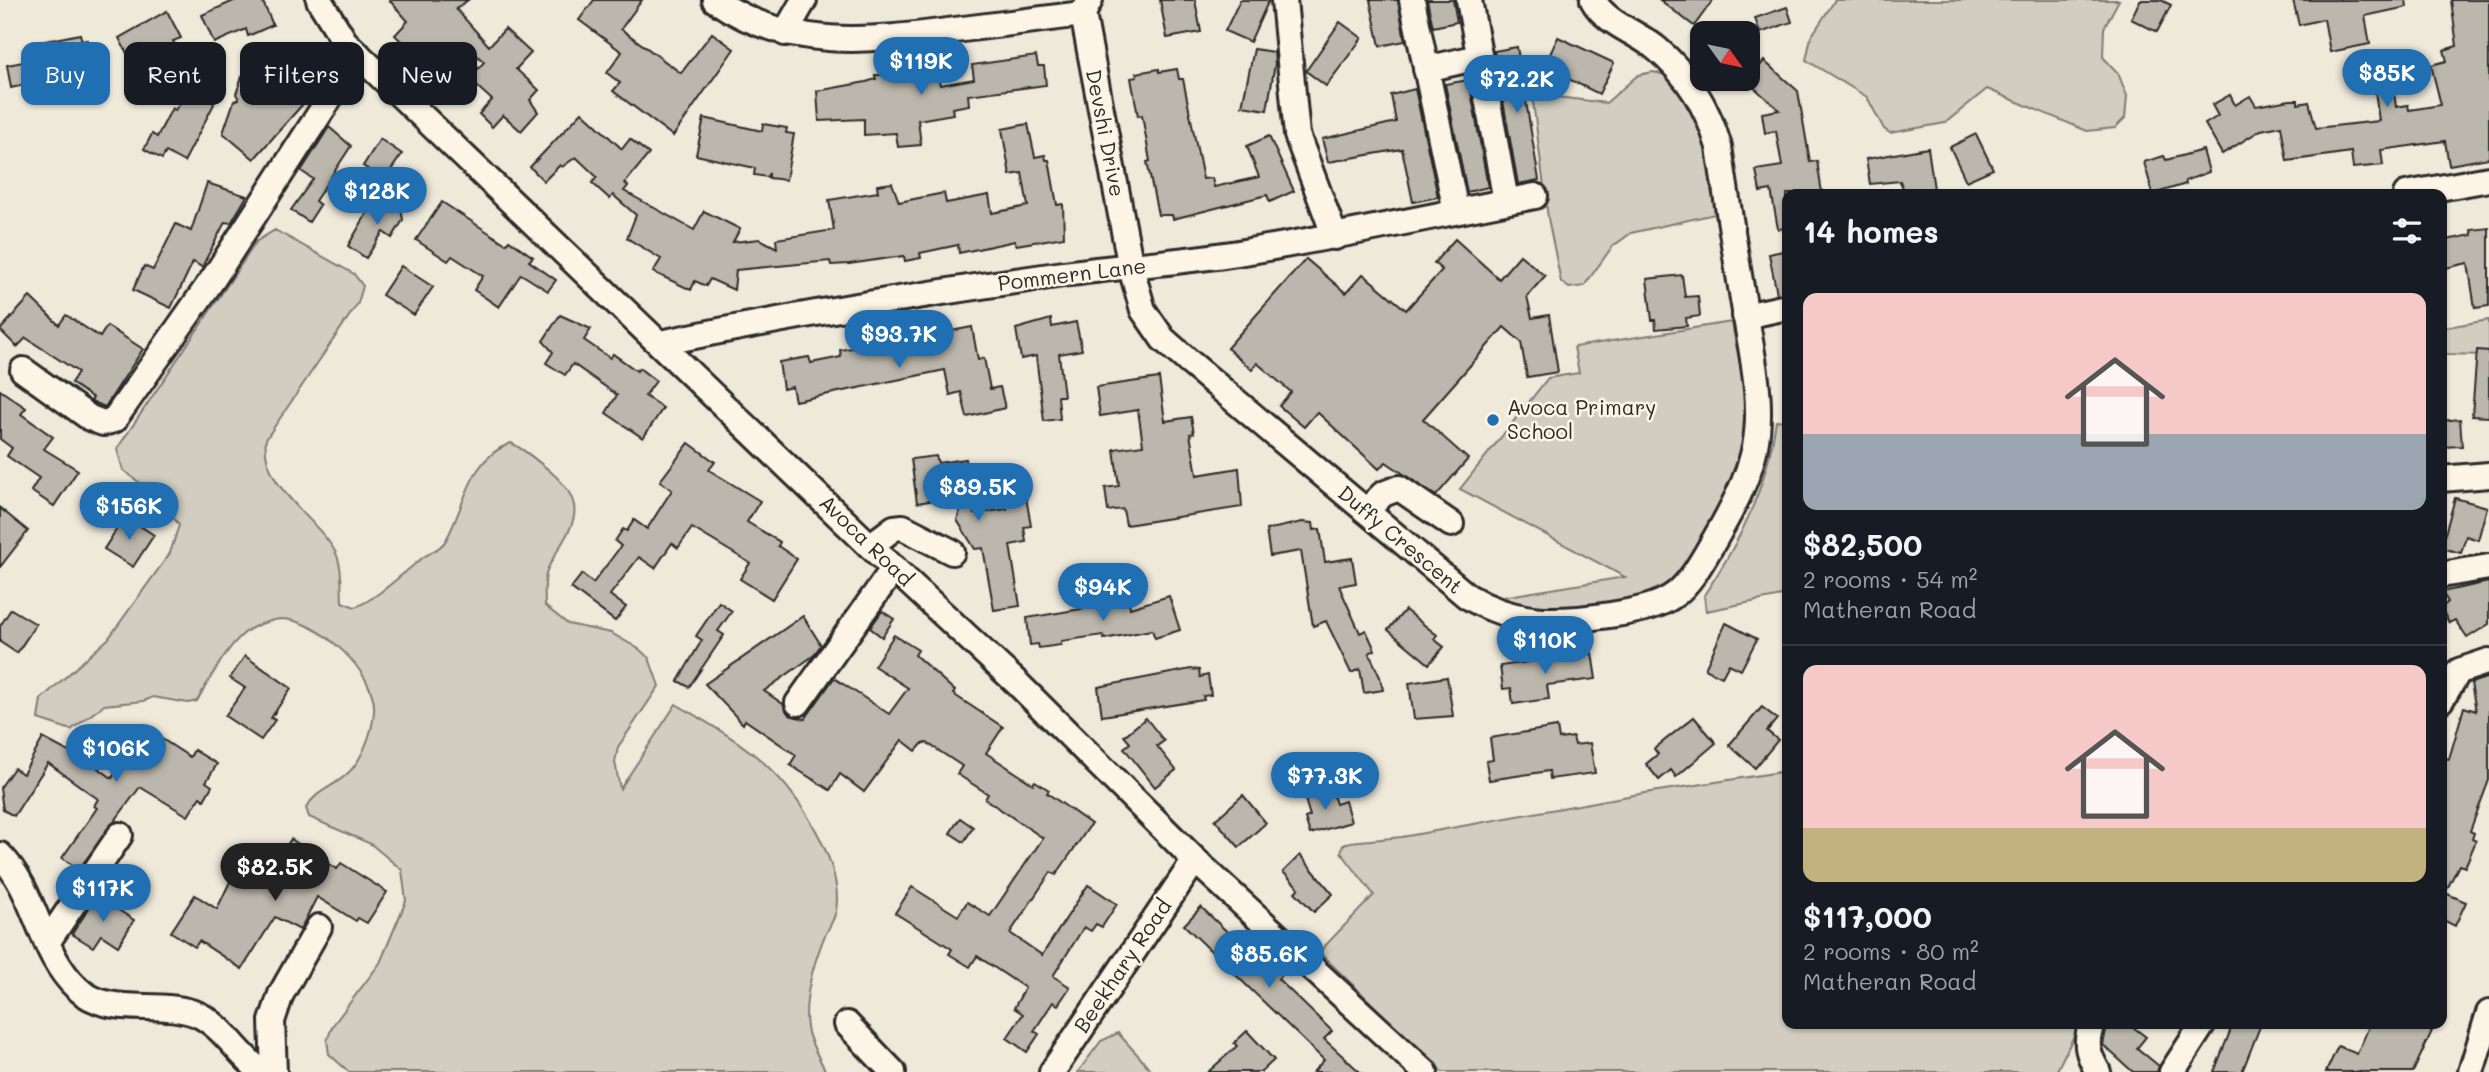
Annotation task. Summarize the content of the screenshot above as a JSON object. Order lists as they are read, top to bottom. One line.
{"streets":{"street":["Devshi Drive","Pommern Lane","Duffy Crescent","Avoca Road","Beekhary Road"]},"crossings":[["Devshi Drive","Pommern Lane"],["Devshi Drive","Duffy Crescent"],["Pommern Lane","Duffy Crescent"],["Pommern Lane","Avoca Road"],["Avoca Road","Beekhary Road"]],"places":["Avoca Primary School"],"north":"bottom right","page":{"price":["$119K","$85K","$72.2K","$128K","$93.7K","$89.5K","$156K","$94K","$110K","$106K","$77.3K","$82.5K","$117K","$85.6K"],"chip":["Buy","Rent","Filters","New"],"heading":"14 homes","list":[{"name":"$82,500","note":"2 rooms · 54 m² · Matheran Road"},{"name":"$117,000","note":"2 rooms · 80 m² · Matheran Road"}]}}
